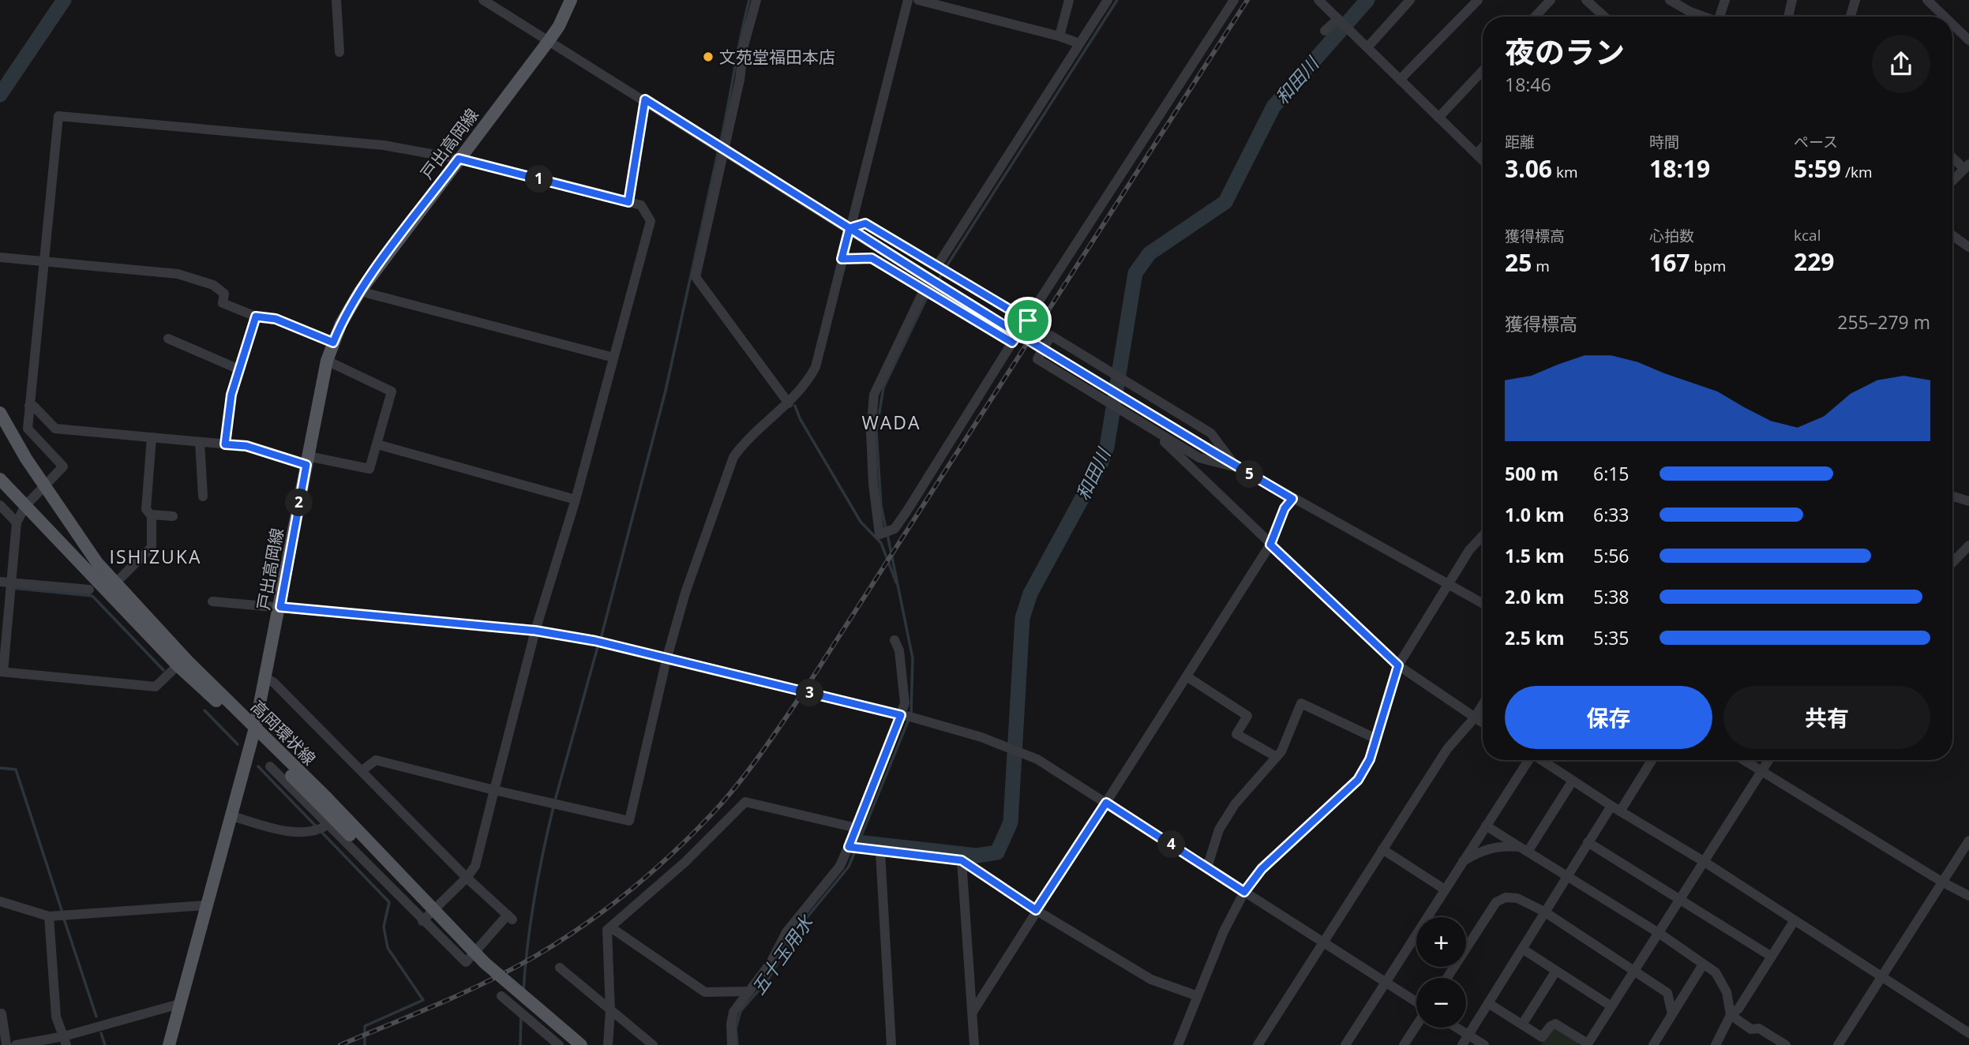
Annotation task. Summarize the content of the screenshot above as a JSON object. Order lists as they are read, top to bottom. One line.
{"streets":{"main road":["戸出高岡線","高岡環状線"]},"crossings":[["戸出高岡線","高岡環状線"]],"districts":["WADA","ISHIZUKA"],"water":["和田川","五十玉用水"],"places":["文苑堂福田本店"],"page":{"heading":["夜のラン","18:46"],"stats":[["距離","3.06 km"],["時間","18:19"],["ペース","5:59 /km"],["獲得標高","25 m"],["心拍数","167 bpm"],["kcal","229"]],"pins":["1","5","2","3","4"],"chart":["獲得標高","255–279 m"],"list":[{"name":"500 m","note":"6:15"},{"name":"1.0 km","note":"6:33"},{"name":"1.5 km","note":"5:56"},{"name":"2.0 km","note":"5:38"},{"name":"2.5 km","note":"5:35"}],"buttons":["保存","共有"],"map_buttons":["+","−"]}}
